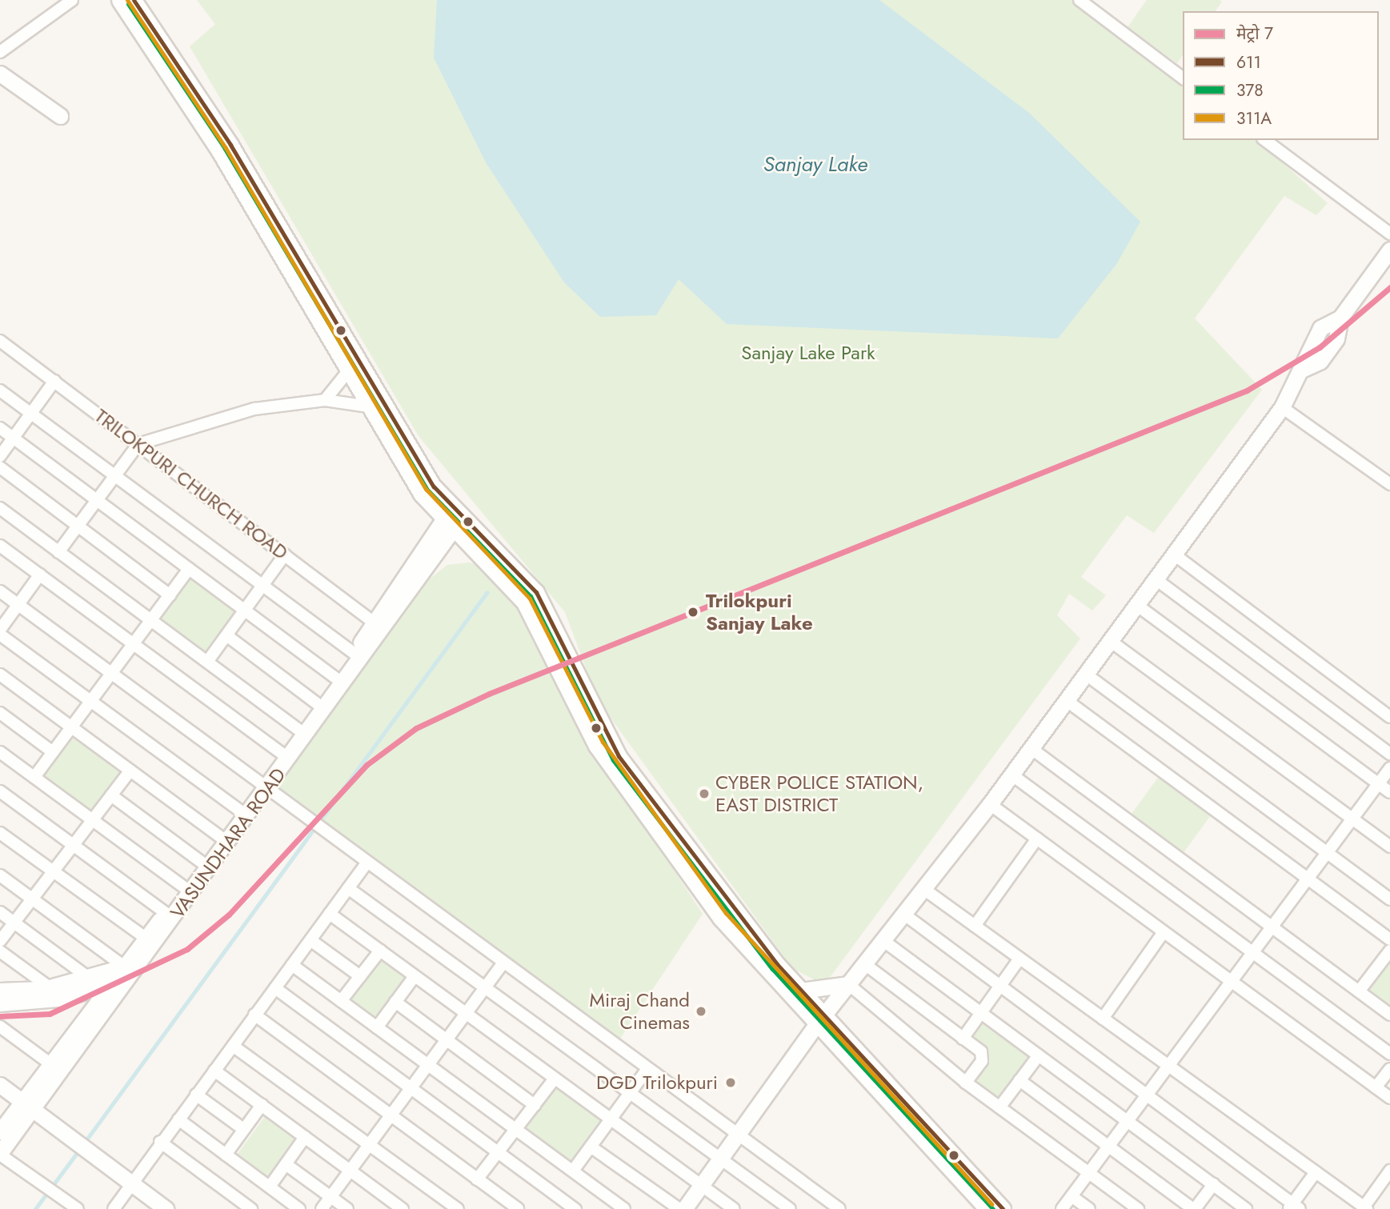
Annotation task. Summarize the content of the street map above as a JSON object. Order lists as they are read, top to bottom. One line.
{"streets":{"street":["TRILOKPURI CHURCH ROAD","VASUNDHARA ROAD"]},"crossings":[["TRILOKPURI CHURCH ROAD","VASUNDHARA ROAD"]],"water":["Sanjay Lake"],"parks":["Sanjay Lake Park"],"places":["Trilokpuri Sanjay Lake","CYBER POLICE STATION, EAST DISTRICT","Miraj Chand Cinemas","DGD Trilokpuri"],"lines":["transit line 611","transit line 311A","transit line 378","metro line 7"],"legend":["मेट्रो 7","611","378","311A"]}
